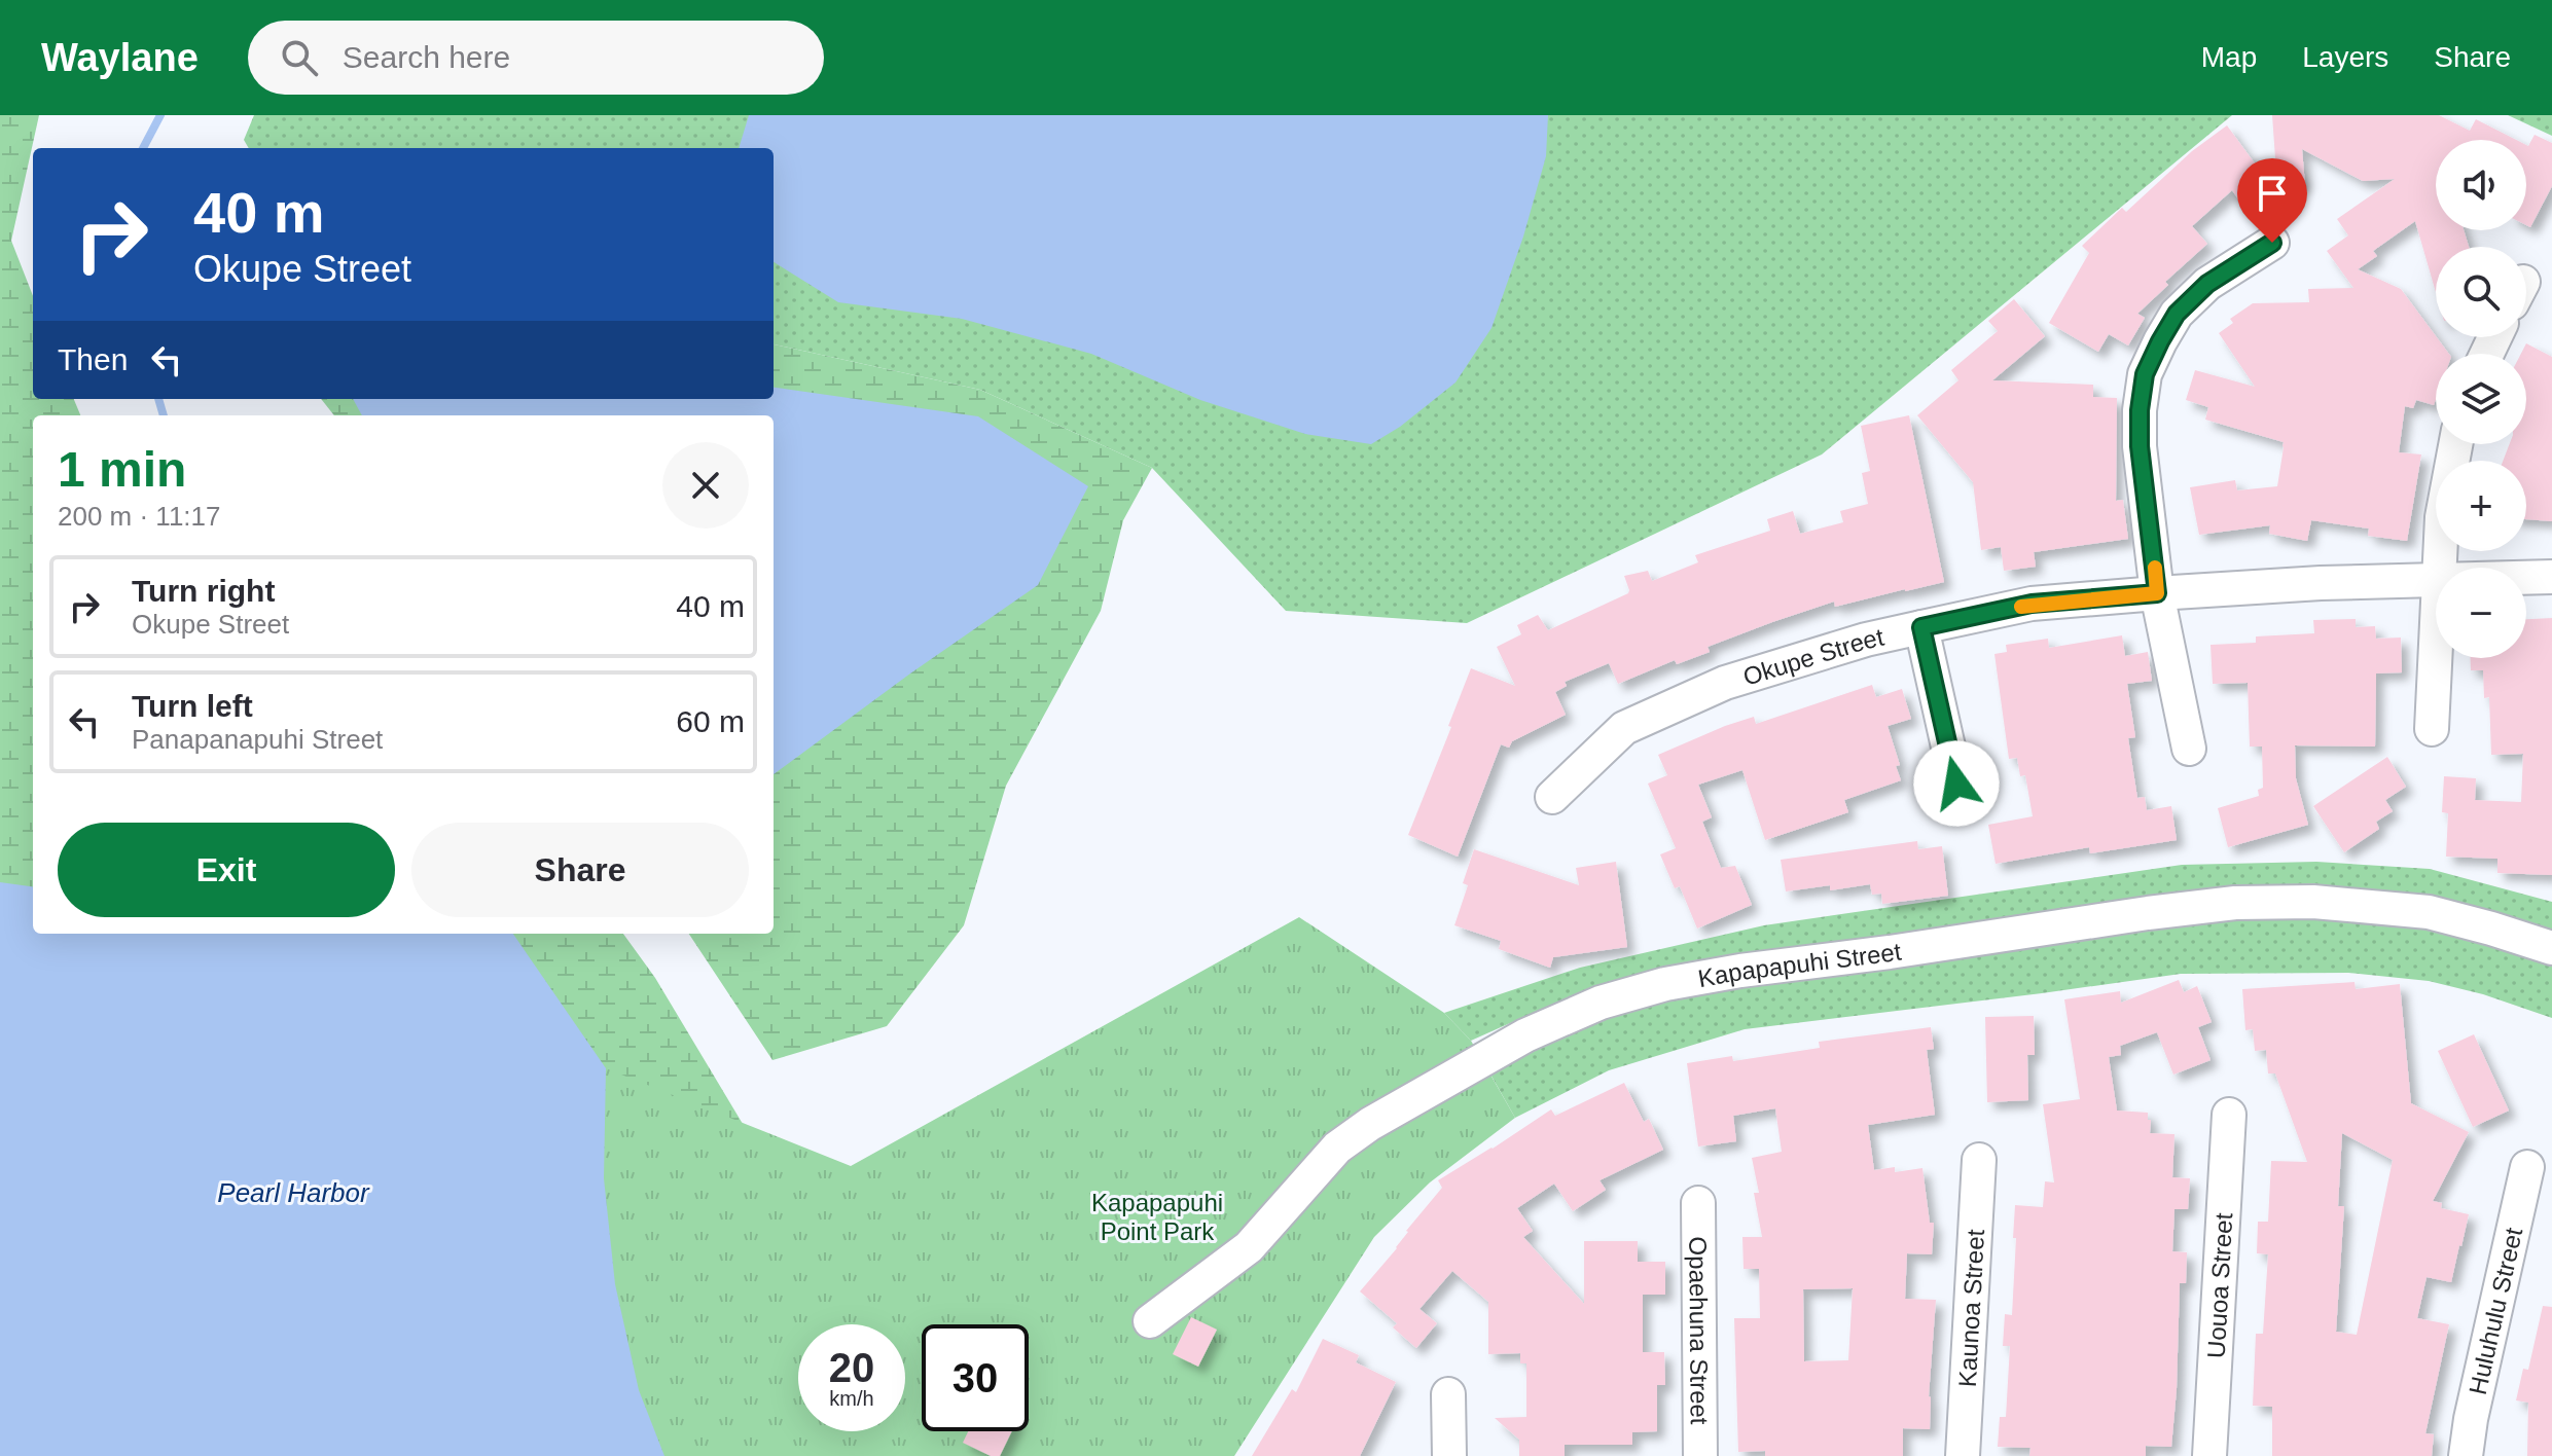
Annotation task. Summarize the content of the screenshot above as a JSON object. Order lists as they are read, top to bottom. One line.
{"streets":{"street":["Okupe Street","Kapapapuhi Street","Uouoa Street","Kaunoa Street","Huluhulu Street","Opaehuna Street"]},"water":["Pearl Harbor"],"parks":["Kapapapuhi Point Park"],"page":{"header":"Waylane","search":"Search here","nav":["Map","Layers","Share"],"map_buttons":["+","−"],"turn":["40 m","Okupe Street"],"then":"Then","heading":["1 min","200 m · 11:17"],"list":[{"name":"Turn right","note":"Okupe Street","value":"40 m"},{"name":"Turn left","note":"Panapanapuhi Street","value":"60 m"}],"buttons":["Exit","Share"],"speed":"20 km/h","limit":"30"}}
